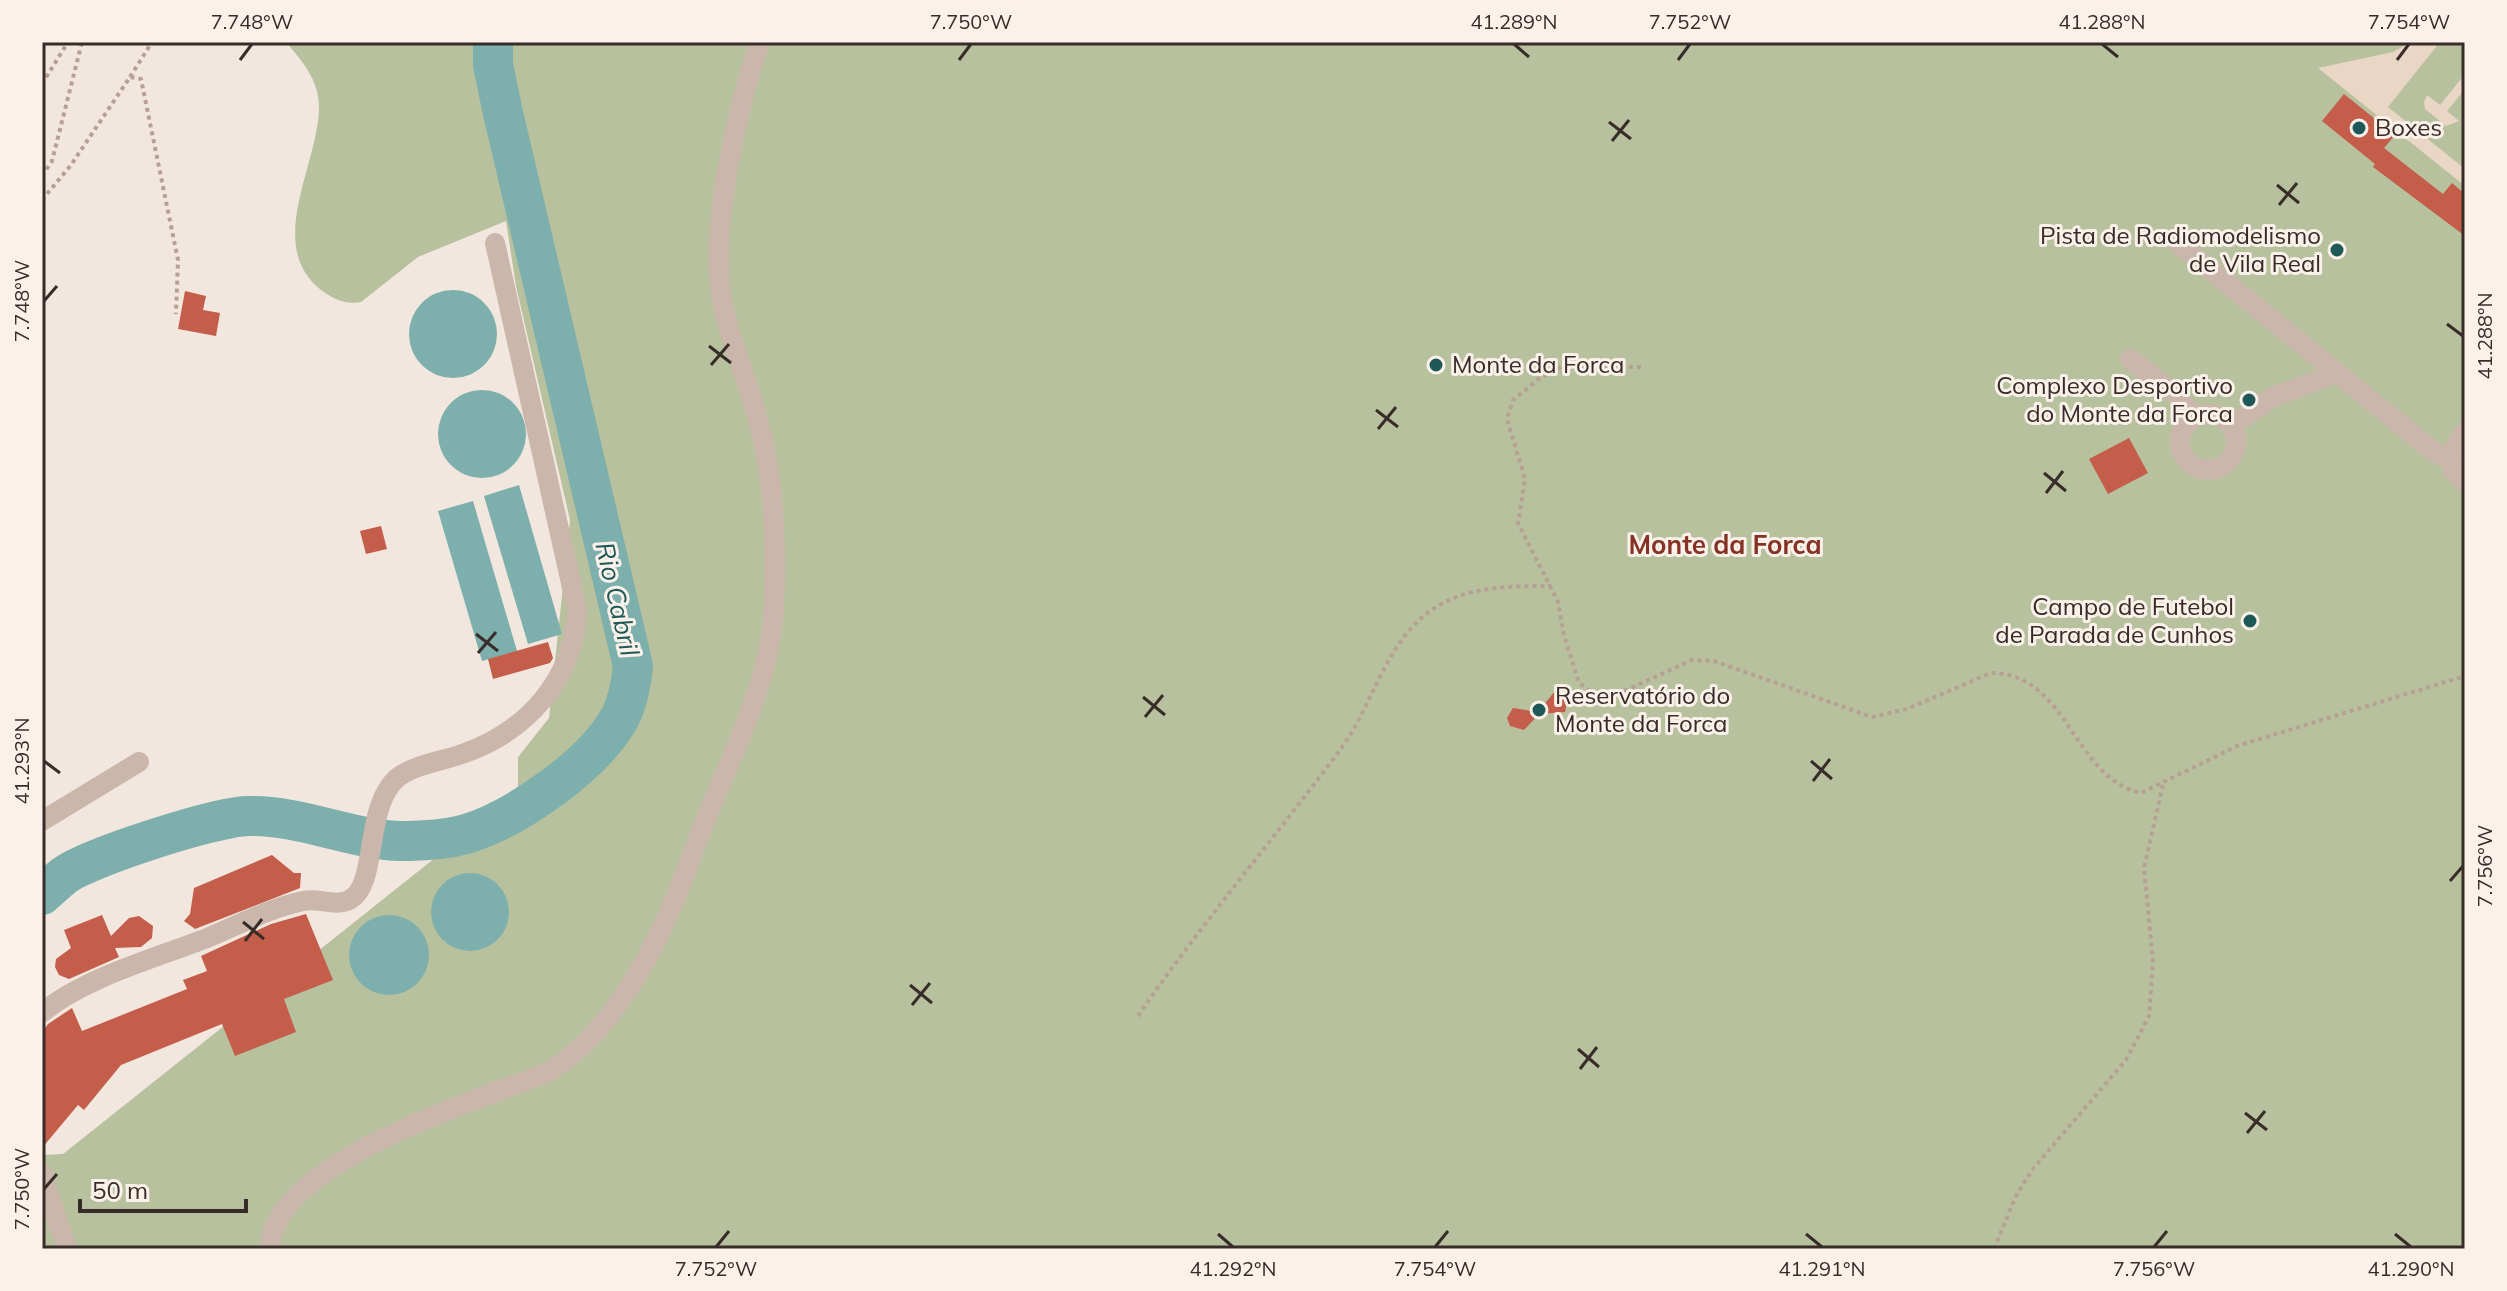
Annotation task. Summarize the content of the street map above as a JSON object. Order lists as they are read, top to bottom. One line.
{"districts":["Monte da Forca"],"water":["Rio Cabril"],"places":["Boxes","Pista de Radiomodelismo de Vila Real","Monte da Forca","Complexo Desportivo do Monte da Forca","Campo de Futebol de Parada de Cunhos","Reservatório do Monte da Forca"],"scale_bar":"50 m","coordinates":["7.748°W","7.750°W","41.289°N","7.752°W","41.288°N","7.754°W","41.293°N","7.756°W","41.292°N","41.291°N","41.290°N"]}
